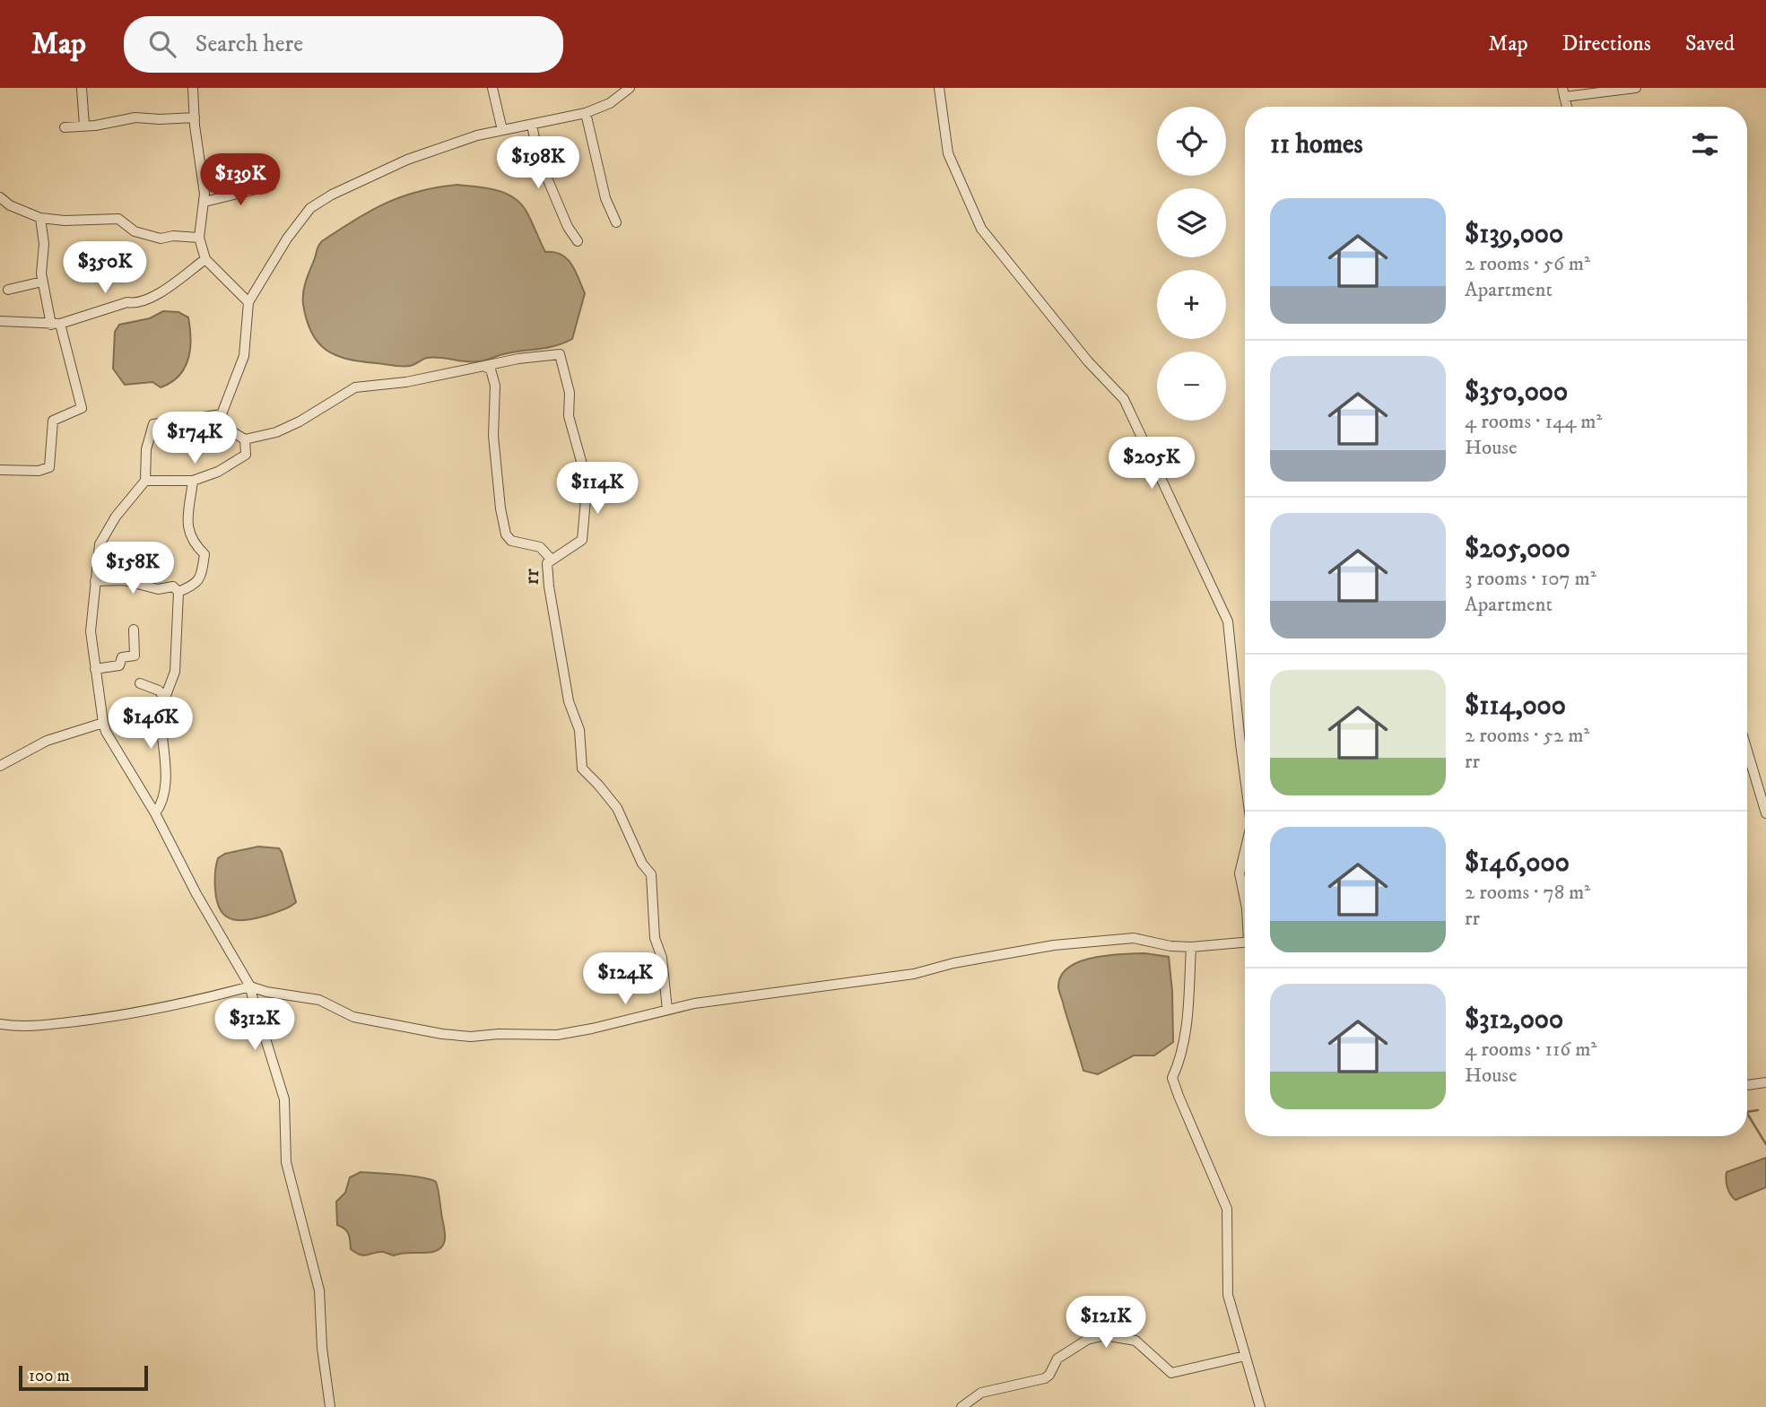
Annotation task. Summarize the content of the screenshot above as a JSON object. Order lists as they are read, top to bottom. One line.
{"streets":{"street":["rr"]},"scale_bar":"100 m","page":{"header":"Map","search":"Search here","nav":["Map","Directions","Saved"],"map_buttons":["+","−"],"heading":"11 homes","price":["$198K","$139K","$350K","$174K","$205K","$114K","$158K","$146K","$124K","$312K","$121K"],"list":[{"name":"$139,000","note":"2 rooms · 56 m² · Apartment"},{"name":"$350,000","note":"4 rooms · 144 m² · House"},{"name":"$205,000","note":"3 rooms · 107 m² · Apartment"},{"name":"$114,000","note":"2 rooms · 52 m² · rr"},{"name":"$146,000","note":"2 rooms · 78 m² · rr"},{"name":"$312,000","note":"4 rooms · 116 m² · House"}],"scale":"100 m"}}
